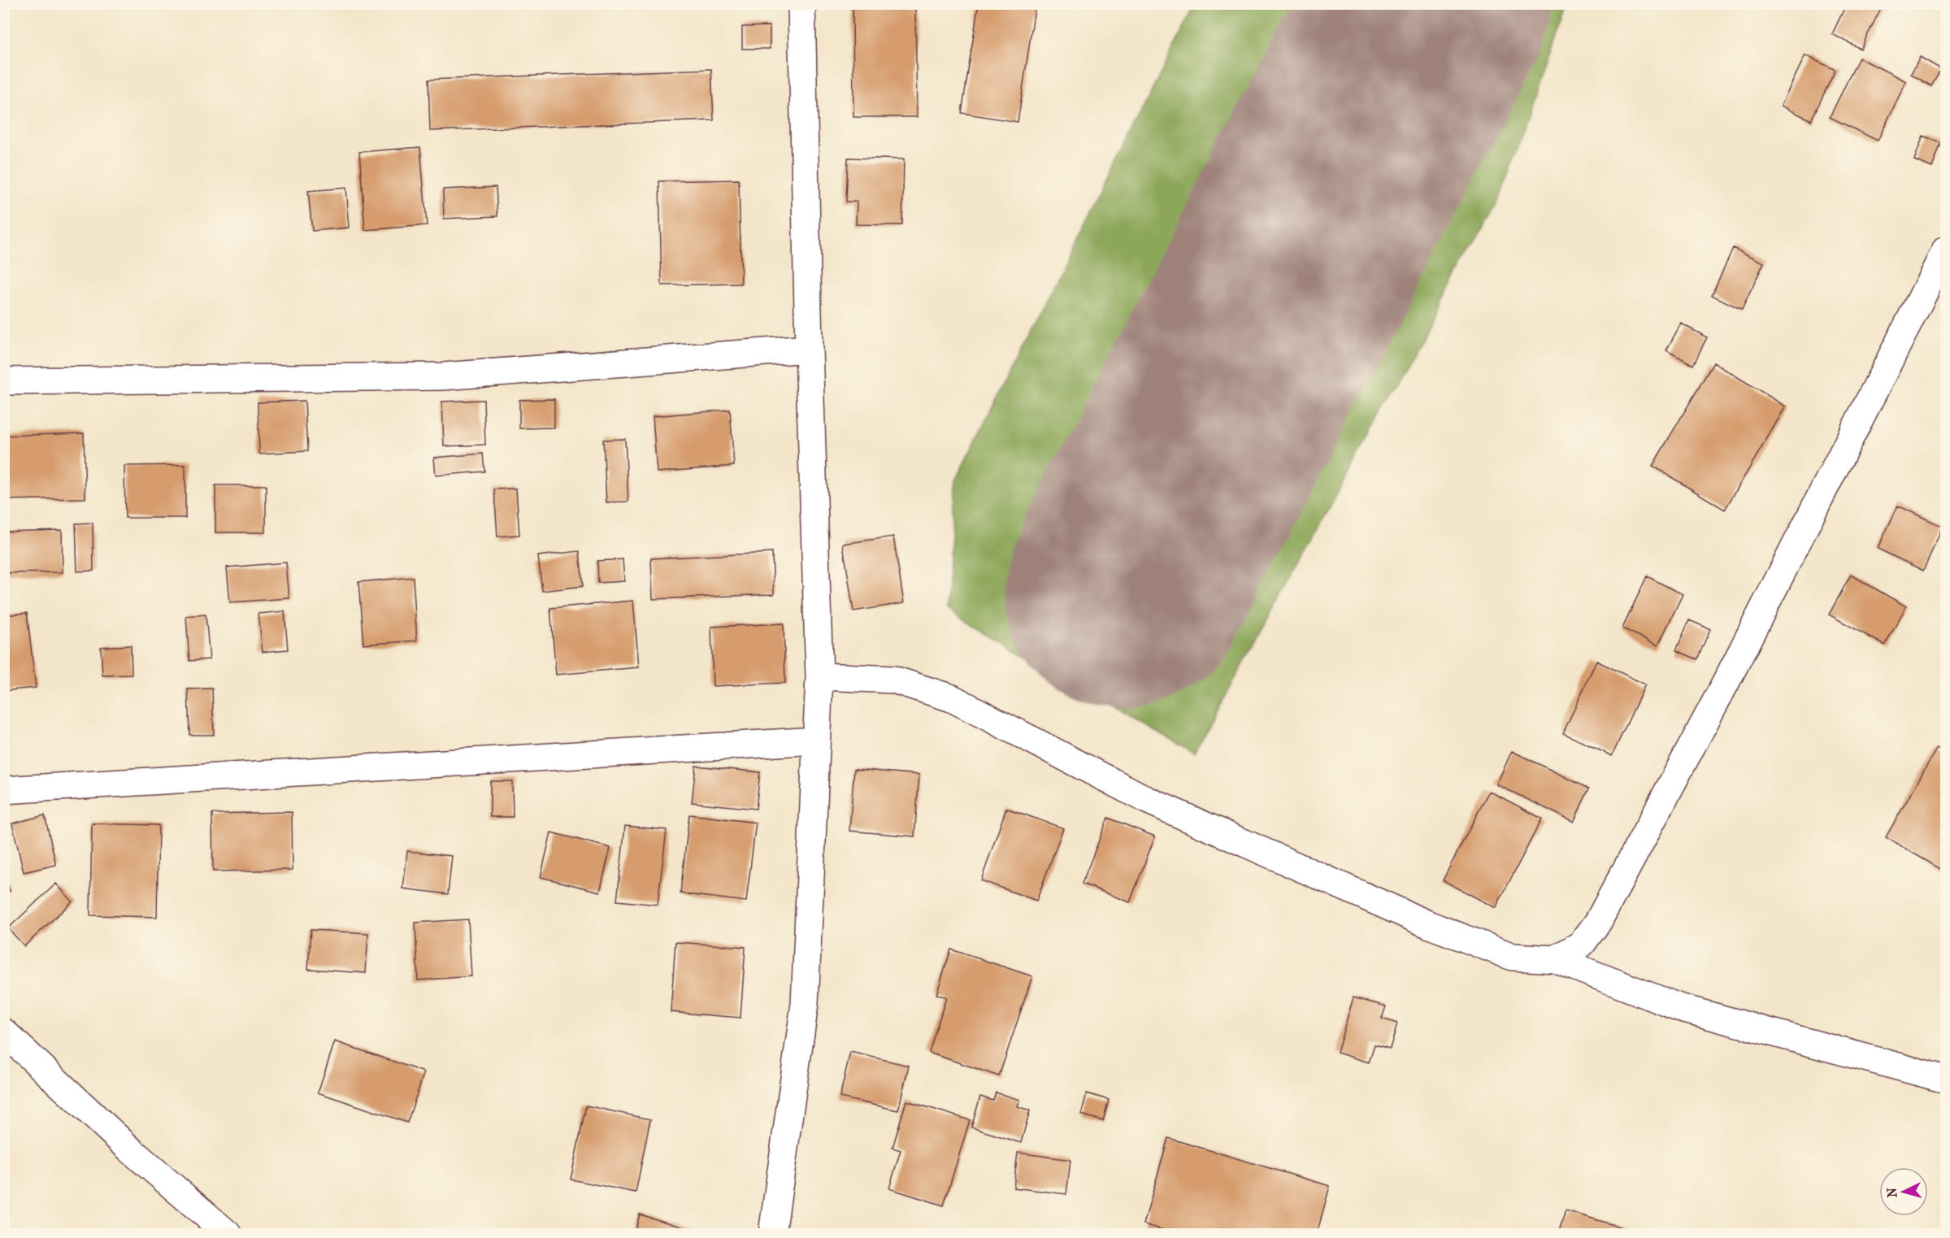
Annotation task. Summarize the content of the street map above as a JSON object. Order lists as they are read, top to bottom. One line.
{"north":"left"}
